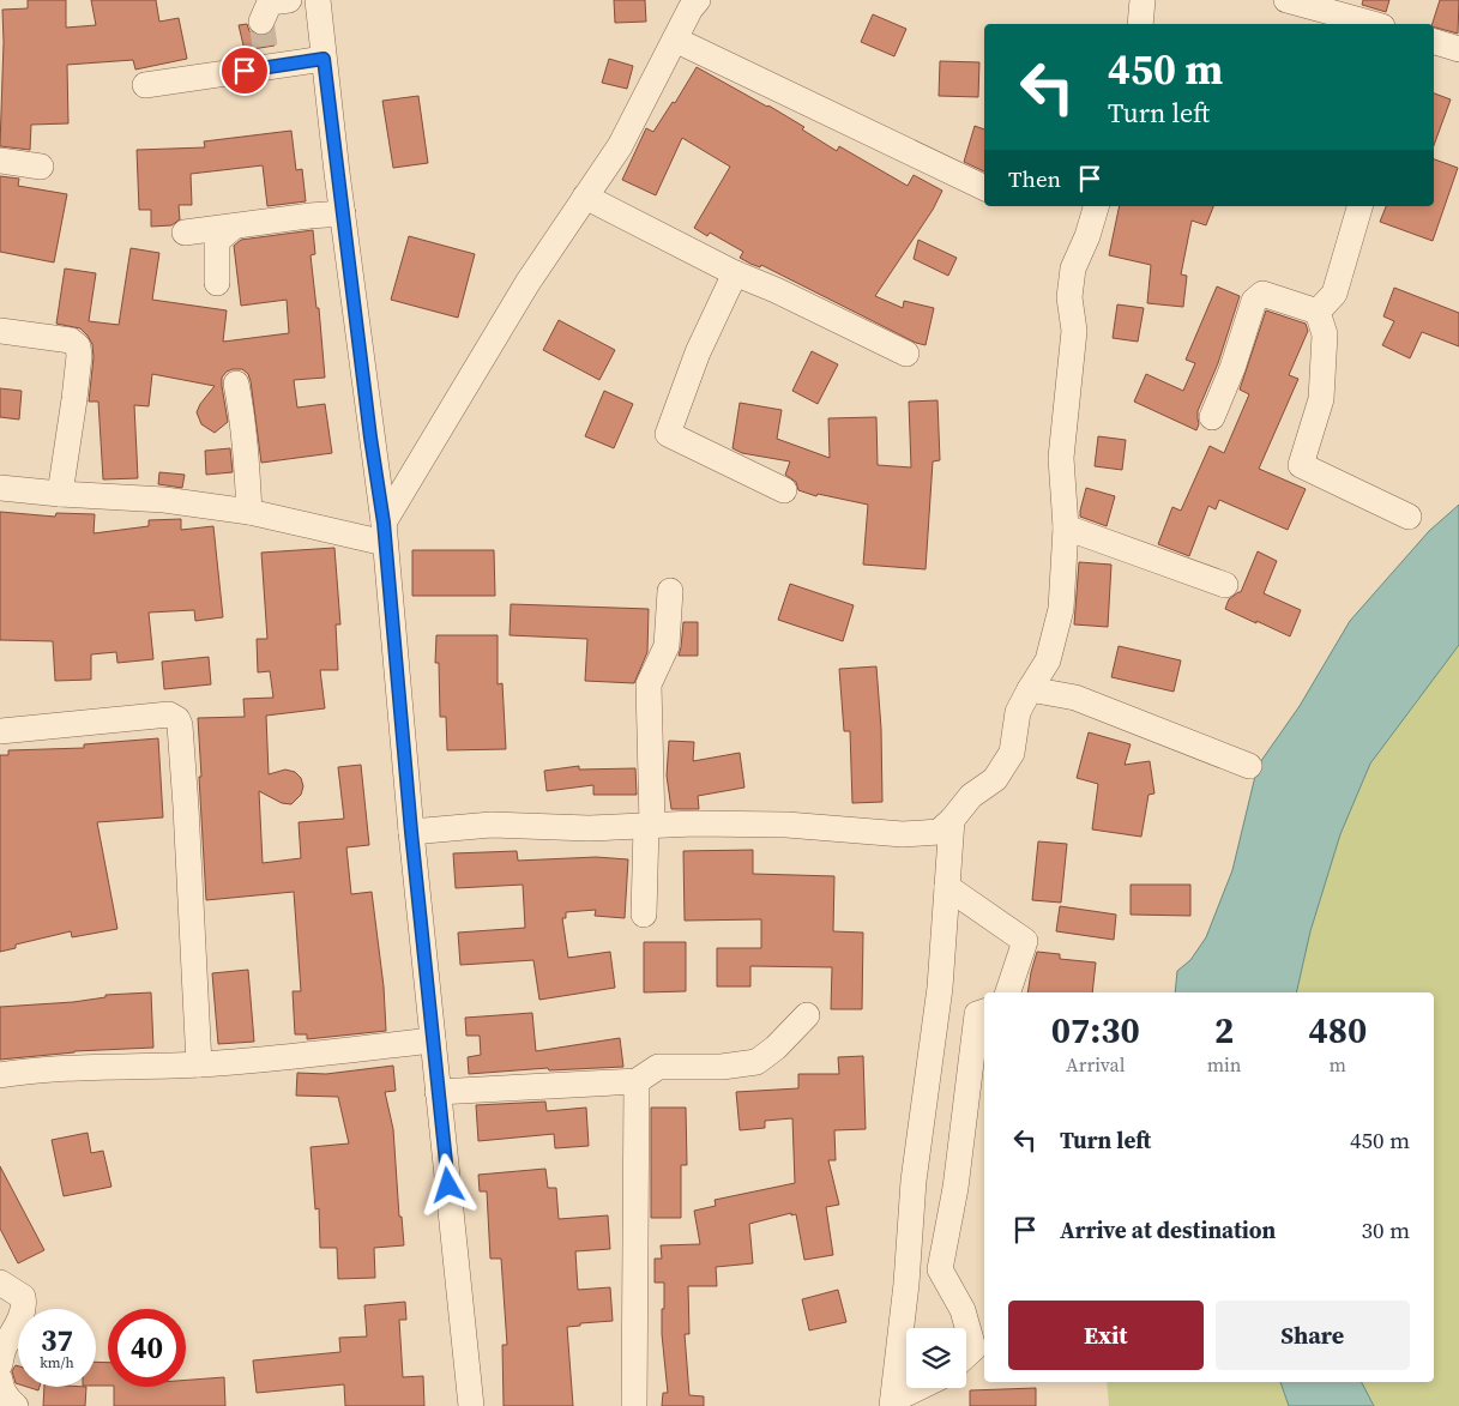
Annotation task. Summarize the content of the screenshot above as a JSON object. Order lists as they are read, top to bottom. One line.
{"page":{"turn":["450 m","Turn left"],"then":"Then","eta":["07:30","Arrival","2","min","480","m"],"list":[{"name":"Turn left","value":"450 m"},{"name":"Arrive at destination","value":"30 m"}],"buttons":["Exit","Share"],"speed":"37 km/h","limit":"40"}}
